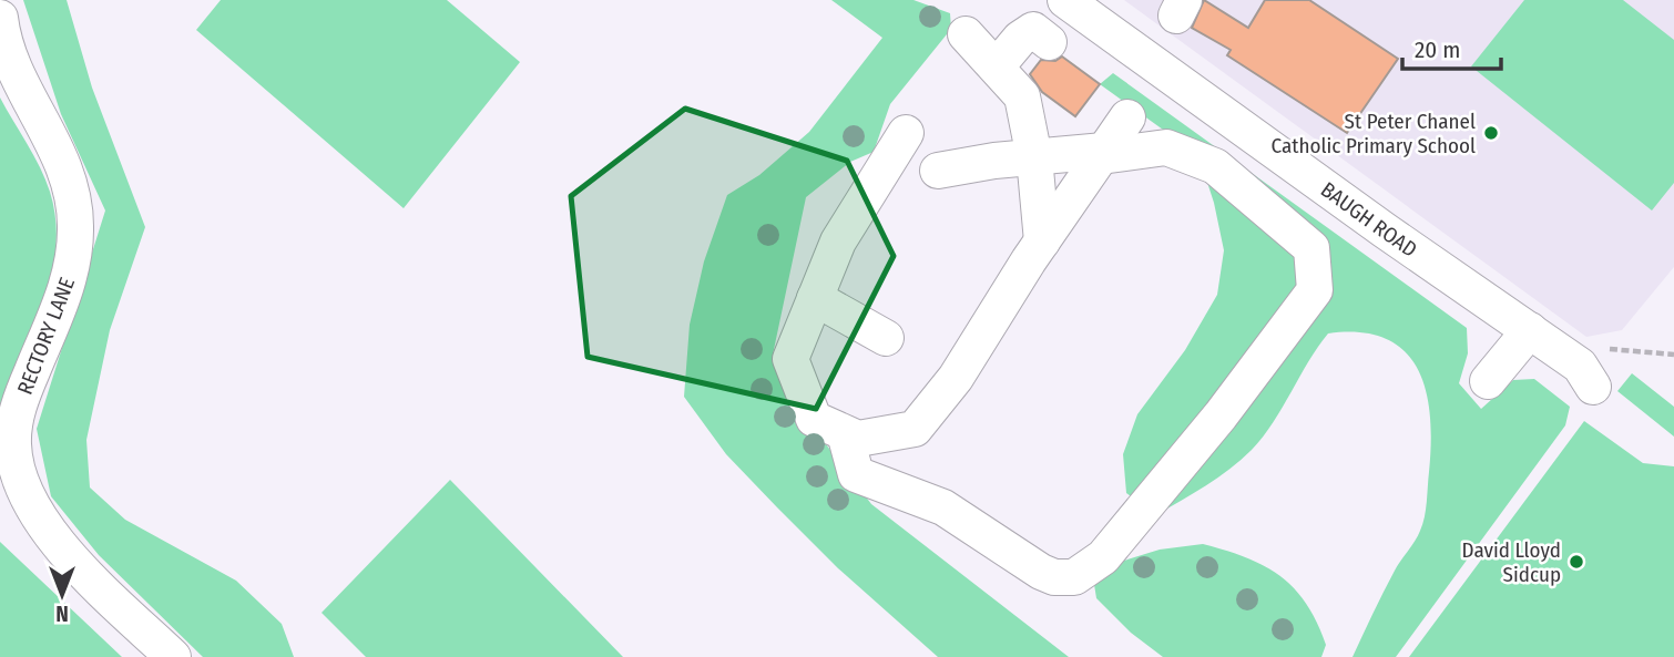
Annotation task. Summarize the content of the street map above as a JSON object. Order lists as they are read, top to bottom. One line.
{"streets":{"street":["BAUGH ROAD","RECTORY LANE"]},"places":["St Peter Chanel Catholic Primary School","David Lloyd Sidcup"],"scale_bar":"20 m","north":"bottom"}
